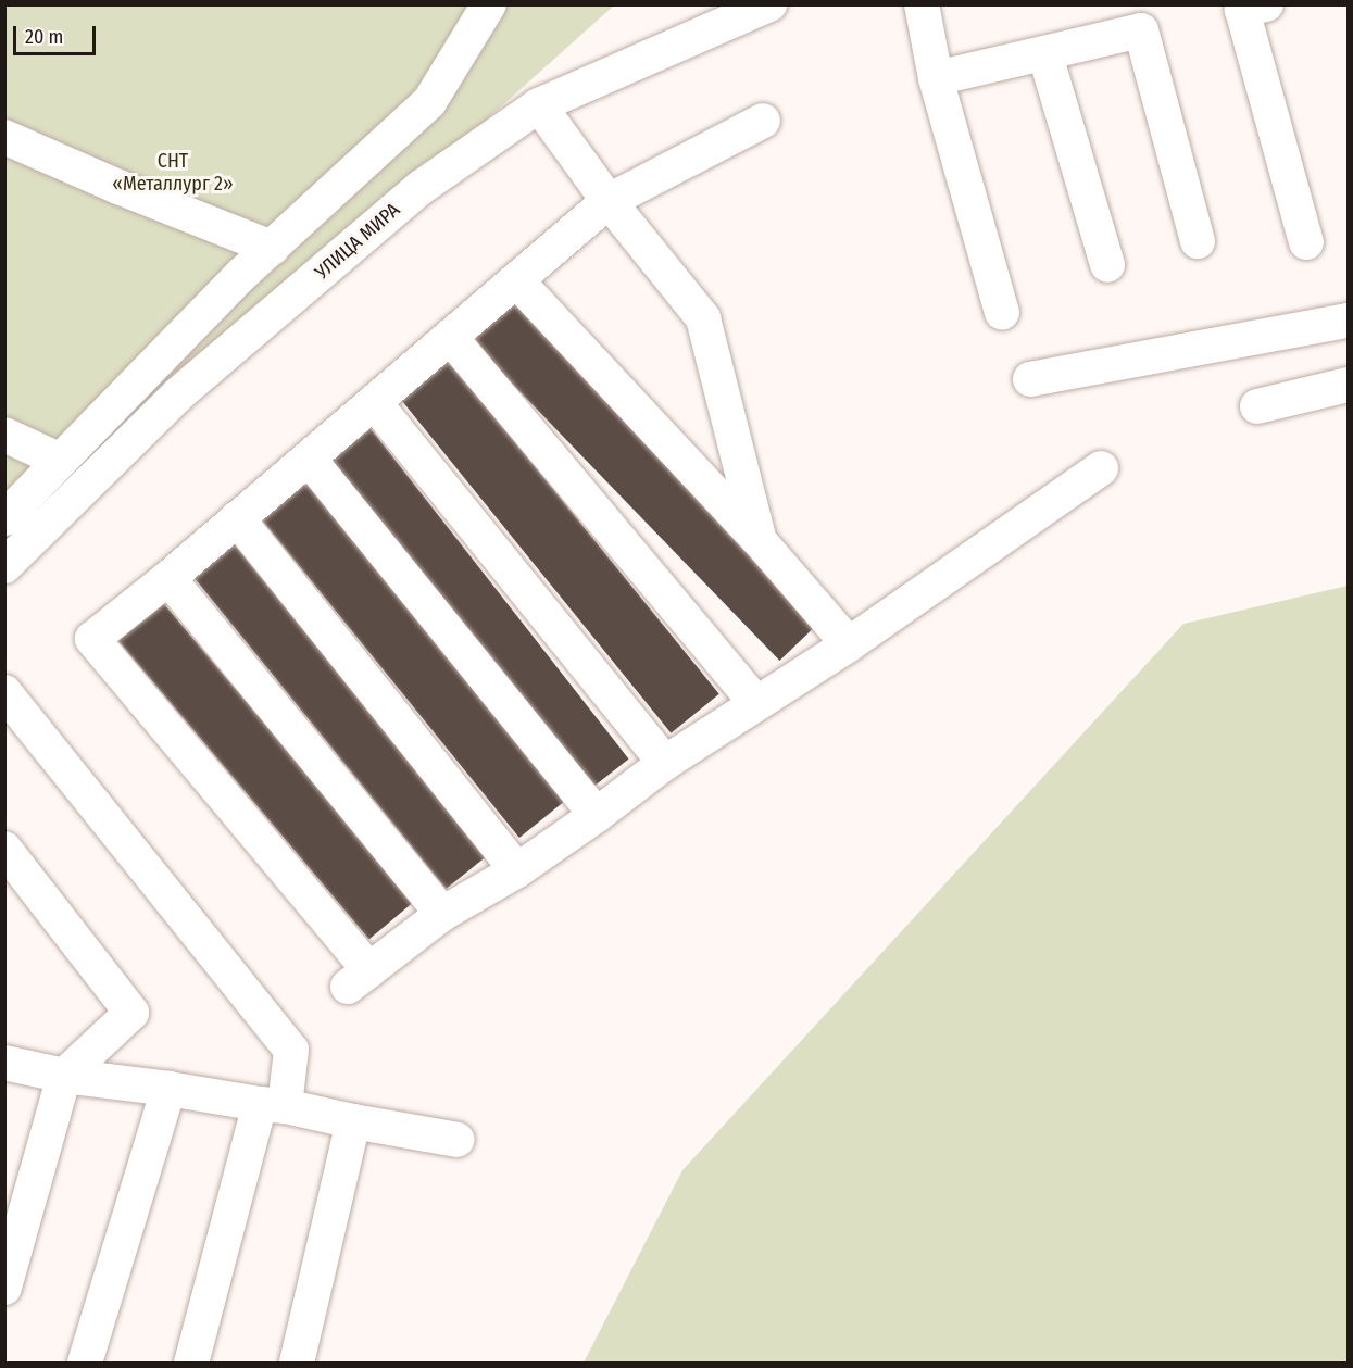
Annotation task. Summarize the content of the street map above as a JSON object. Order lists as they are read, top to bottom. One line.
{"streets":{"street":["УЛИЦА МИРА"]},"parks":["СНТ «Металлург 2»"],"scale_bar":"20 m"}
